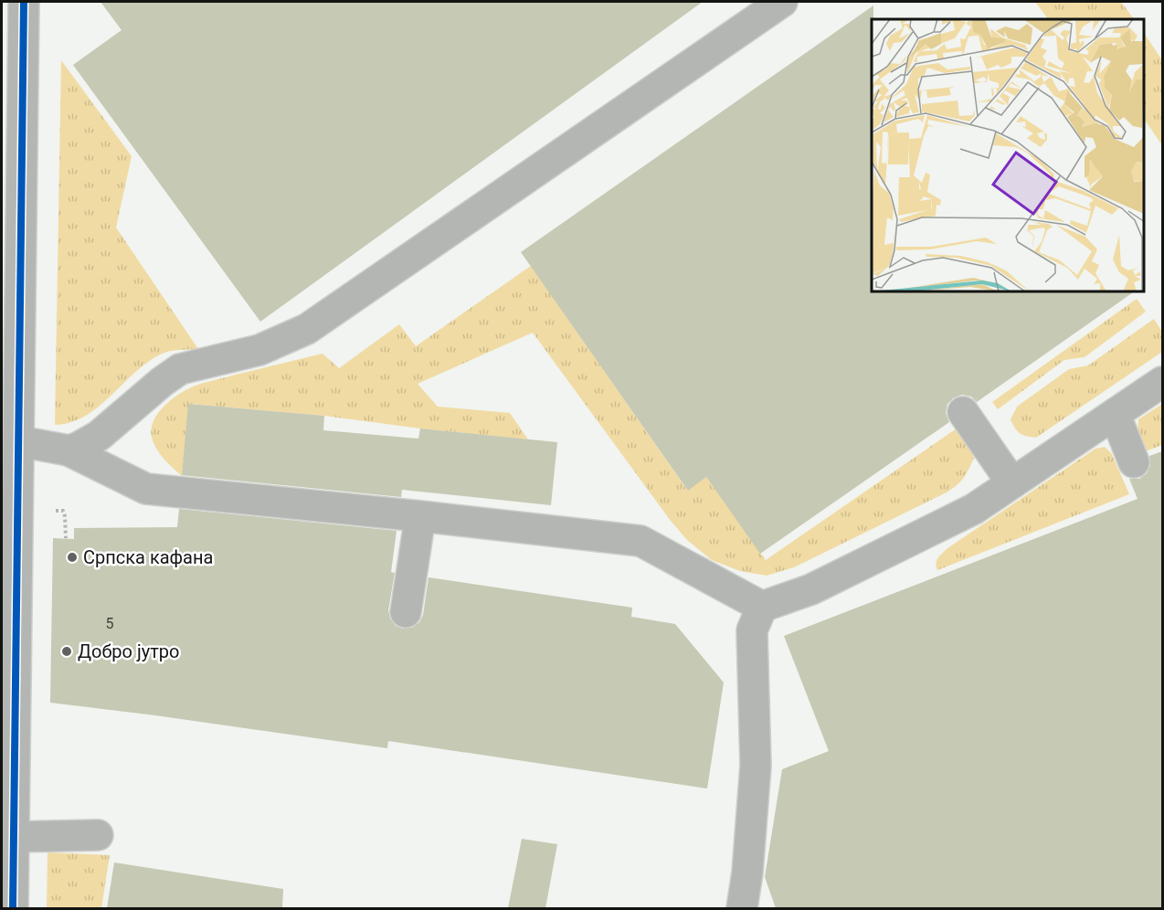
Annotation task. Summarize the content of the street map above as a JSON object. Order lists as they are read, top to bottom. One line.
{"places":["Српска кафана","Добро јутро"],"house_numbers":["5"]}
